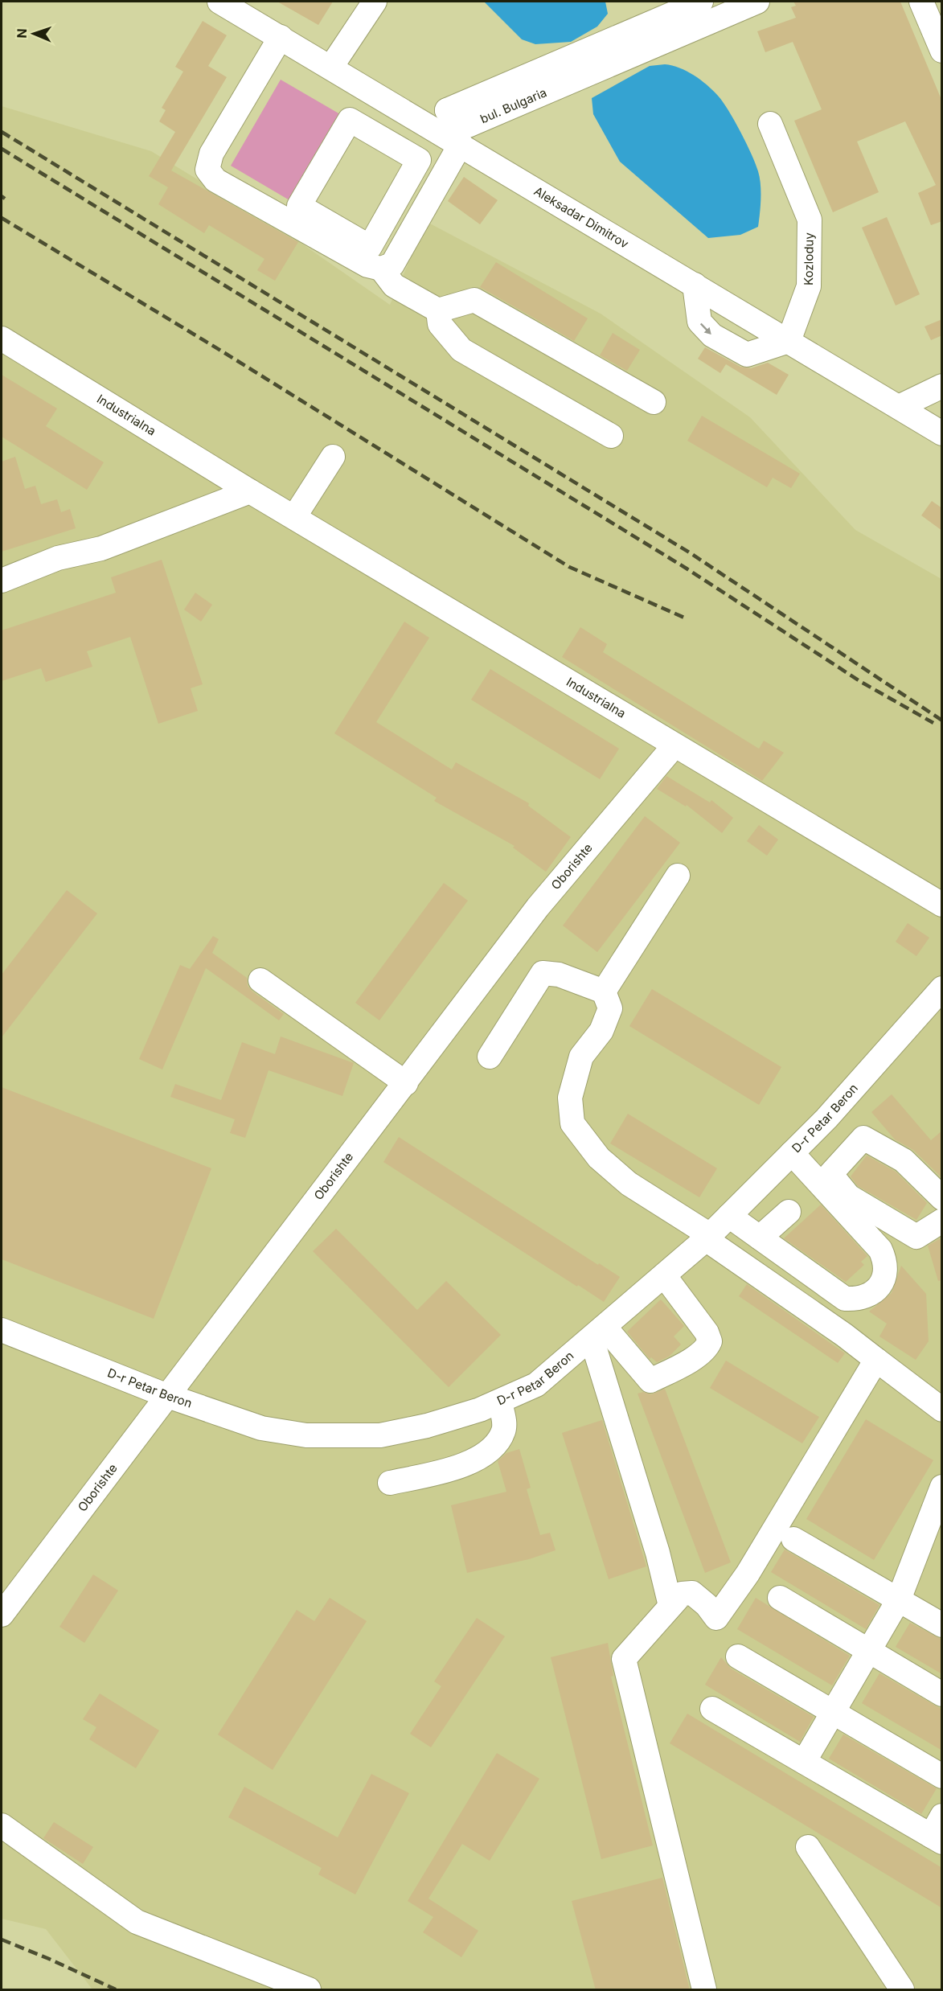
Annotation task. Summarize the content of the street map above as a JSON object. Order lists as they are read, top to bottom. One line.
{"streets":{"street":["bul. Bulgaria","Aleksadar Dimitrov","Kozloduy","Industrialna","Oborishte","D-r Petar Beron"]},"crossings":[["Aleksadar Dimitrov","Kozloduy"],["Industrialna","Oborishte"],["Oborishte","D-r Petar Beron"]],"north":"left"}
